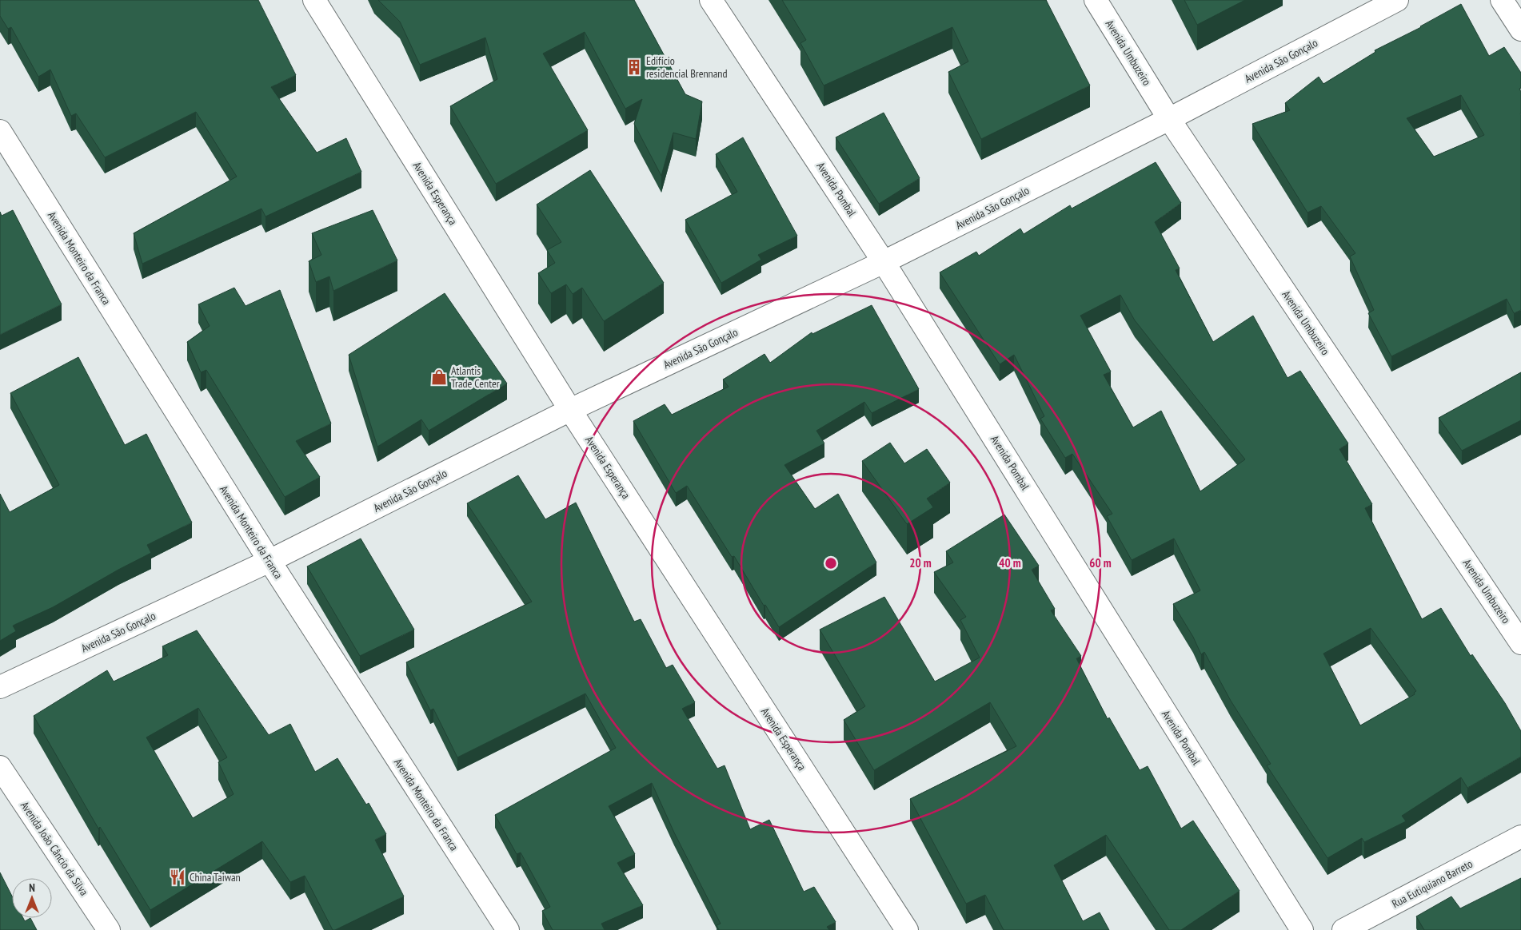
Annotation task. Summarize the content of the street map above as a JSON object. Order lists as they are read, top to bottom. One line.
{"streets":{"street":["Avenida Umbuzeiro","Avenida São Gonçalo","Avenida Pombal","Avenida Esperança","Avenida Monteiro da Franca","Avenida João Câncio da Silva","Rua Eutiquiano Barreto"]},"crossings":[["Avenida Umbuzeiro","Avenida São Gonçalo"],["Avenida São Gonçalo","Avenida Pombal"],["Avenida São Gonçalo","Avenida Esperança"],["Avenida São Gonçalo","Avenida Monteiro da Franca"]],"places":{"building":["Edifício residencial Brennand"],"shop":["Atlantis Trade Center"],"restaurant":["China Taiwan"]},"north":"top","rings":["20 m","40 m","60 m"]}
